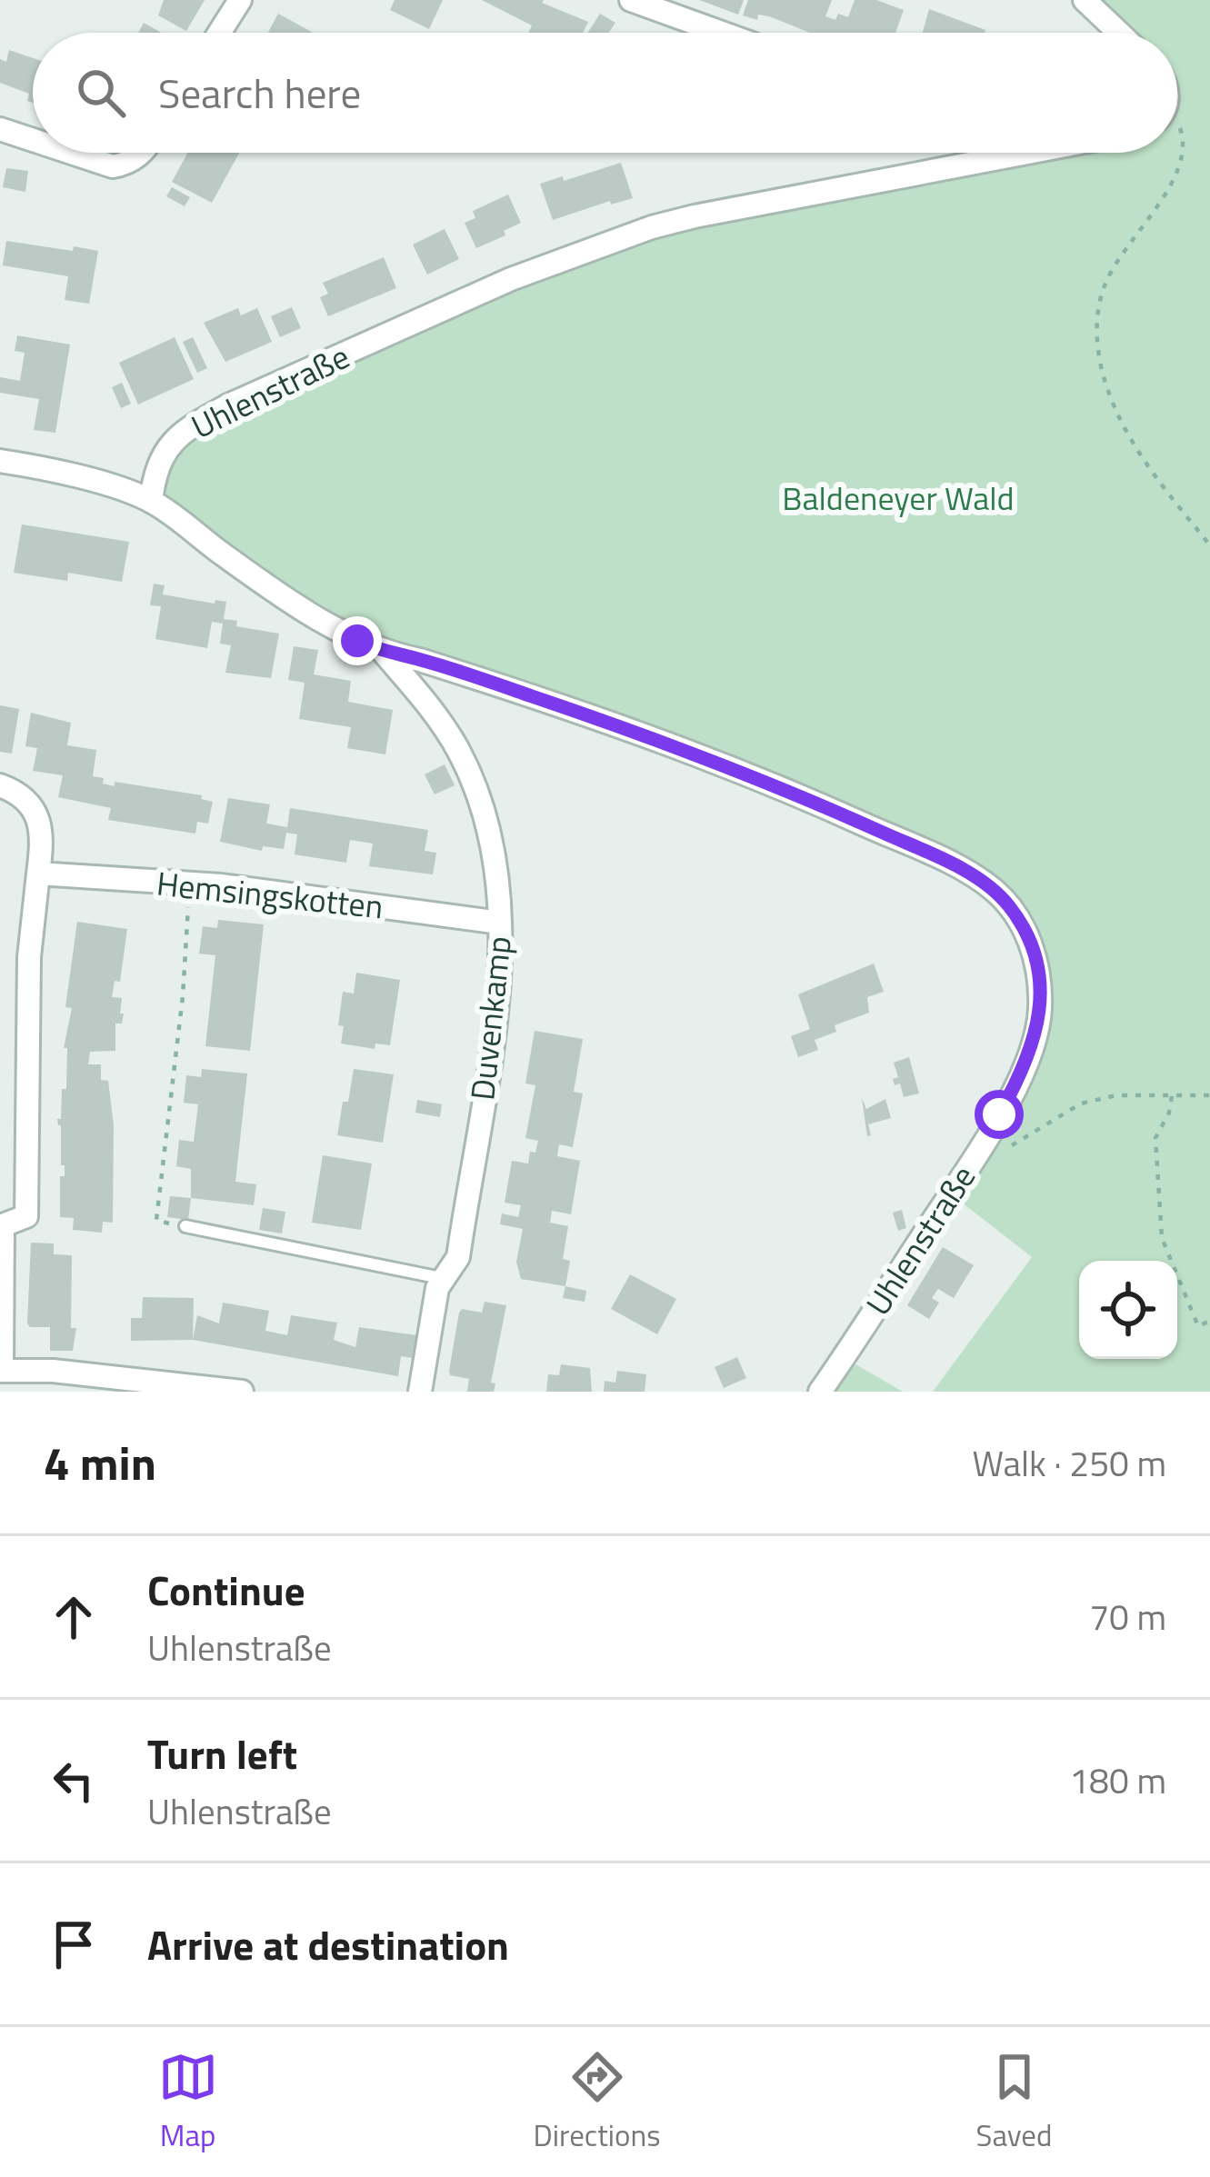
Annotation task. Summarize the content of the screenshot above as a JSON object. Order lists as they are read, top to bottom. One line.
{"streets":{"street":["Uhlenstraße","Hemsingskotten","Duvenkamp"]},"crossings":[["Uhlenstraße","Duvenkamp"],["Hemsingskotten","Duvenkamp"]],"parks":["Baldeneyer Wald"],"page":{"search":"Search here","heading":["4 min","Walk · 250 m"],"list":[["Continue","Uhlenstraße","70 m"],["Turn left","Uhlenstraße","180 m"],"Arrive at destination"],"nav":["Map","Directions","Saved"]}}
